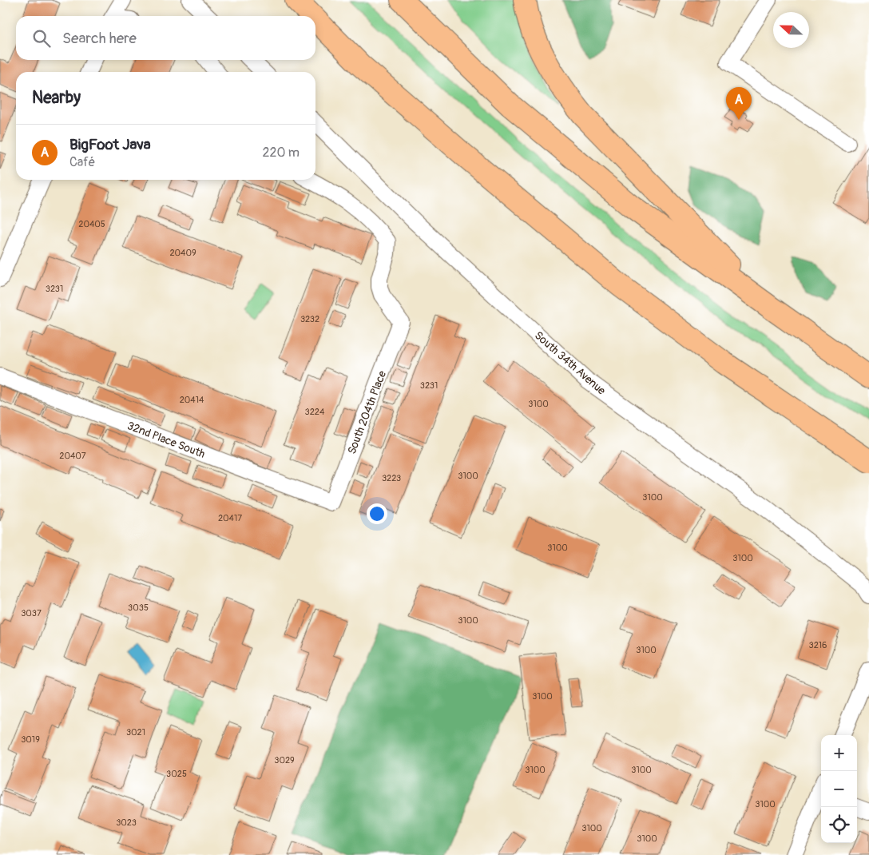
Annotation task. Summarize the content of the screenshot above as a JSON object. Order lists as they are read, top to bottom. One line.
{"streets":{"street":["South 34th Avenue","South 204th Place","32nd Place South"]},"crossings":[["South 204th Place","32nd Place South"]],"house_numbers":["20405","20409","3231","3232","3231","20414","3100","3224","20407","3100","3223","3100","20417","3100","3100","3035","3037","3100","3216","3100","3100","3021","3019","3029","3100","3100","3025","3100","3023","3100","3100"],"north":"left","page":{"search":"Search here","heading":"Nearby","pins":"A","list":[{"mark":"A","name":"BigFoot Java","note":"Café","value":"220 m"}],"map_buttons":["+","−"]}}
